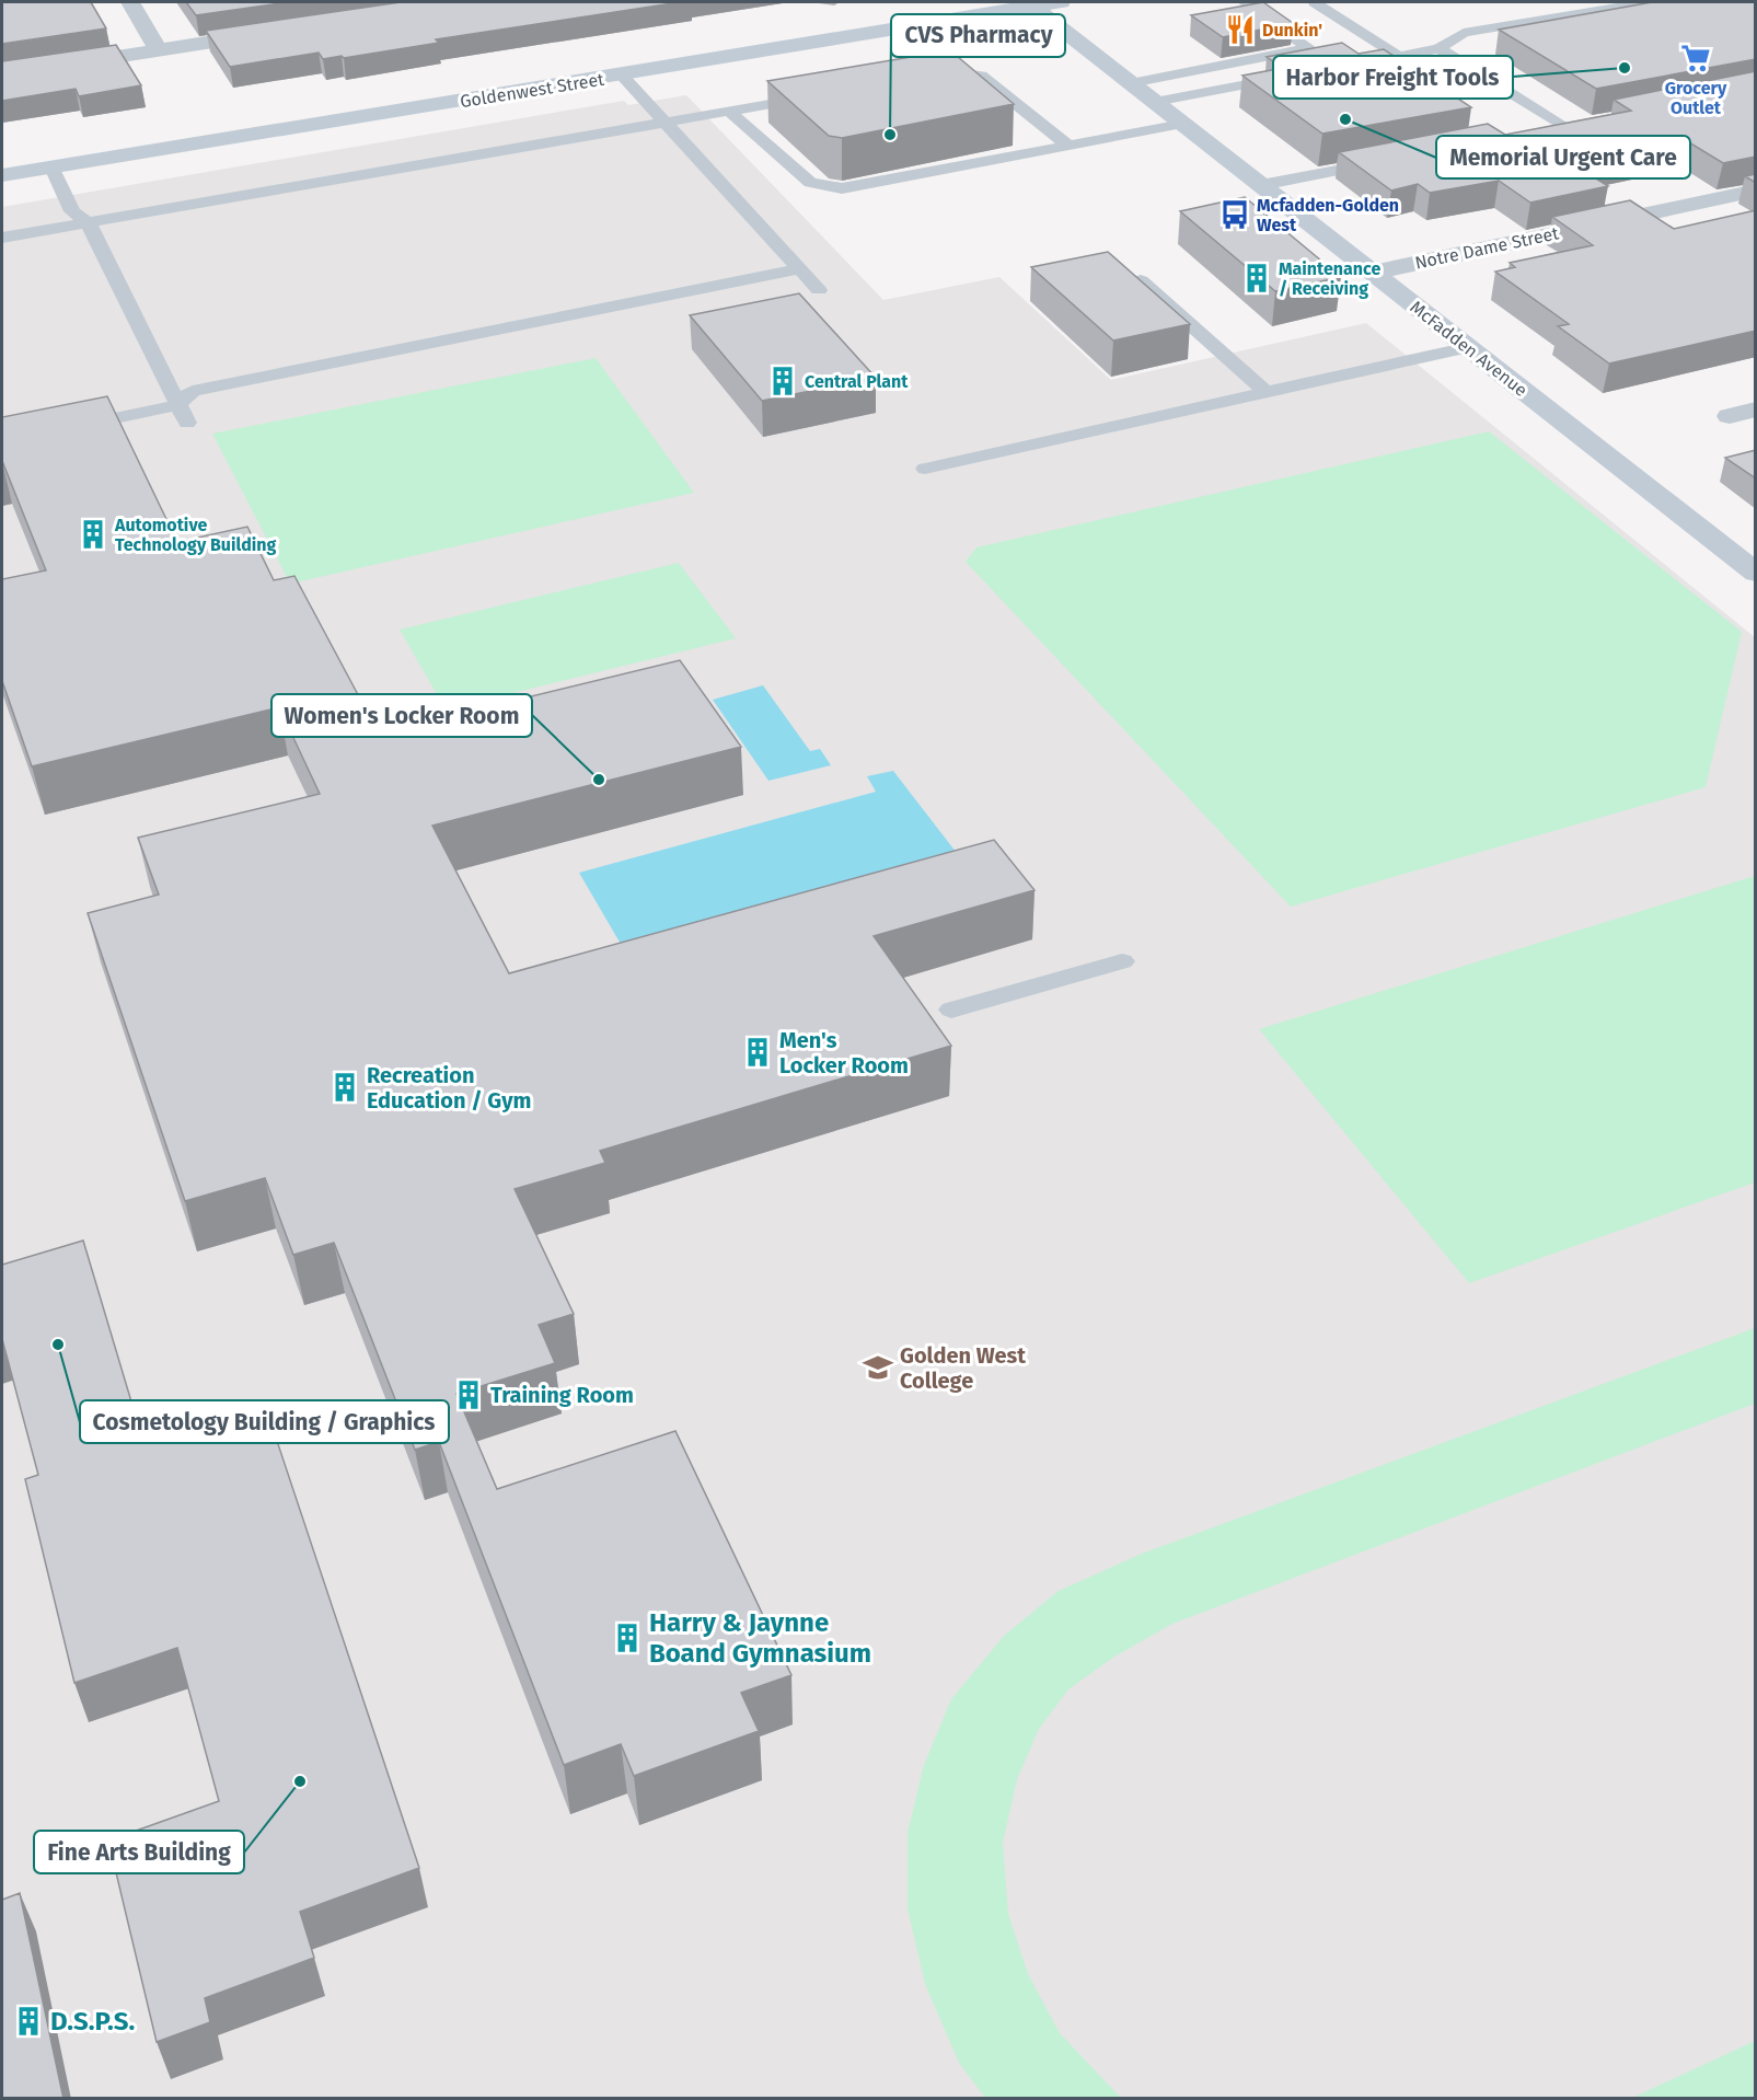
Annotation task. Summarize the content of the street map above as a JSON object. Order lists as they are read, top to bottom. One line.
{"streets":{"street":["Goldenwest Street","Notre Dame Street","McFadden Avenue"]},"crossings":[["Goldenwest Street","McFadden Avenue"],["Notre Dame Street","McFadden Avenue"]],"places":{"restaurant":["Dunkin'"],"supermarket":["Grocery Outlet"],"other":["Harbor Freight Tools","Memorial Urgent Care","CVS Pharmacy","Women's Locker Room","Cosmetology Building / Graphics","Fine Arts Building"],"bus stop":["Mcfadden-Golden West"],"building":["Maintenance / Receiving","Central Plant","Automotive Technology Building","Men's Locker Room","Recreation Education / Gym","Training Room","Harry & Jaynne Boand Gymnasium","D.S.P.S."],"school or university":["Golden West College"]}}
